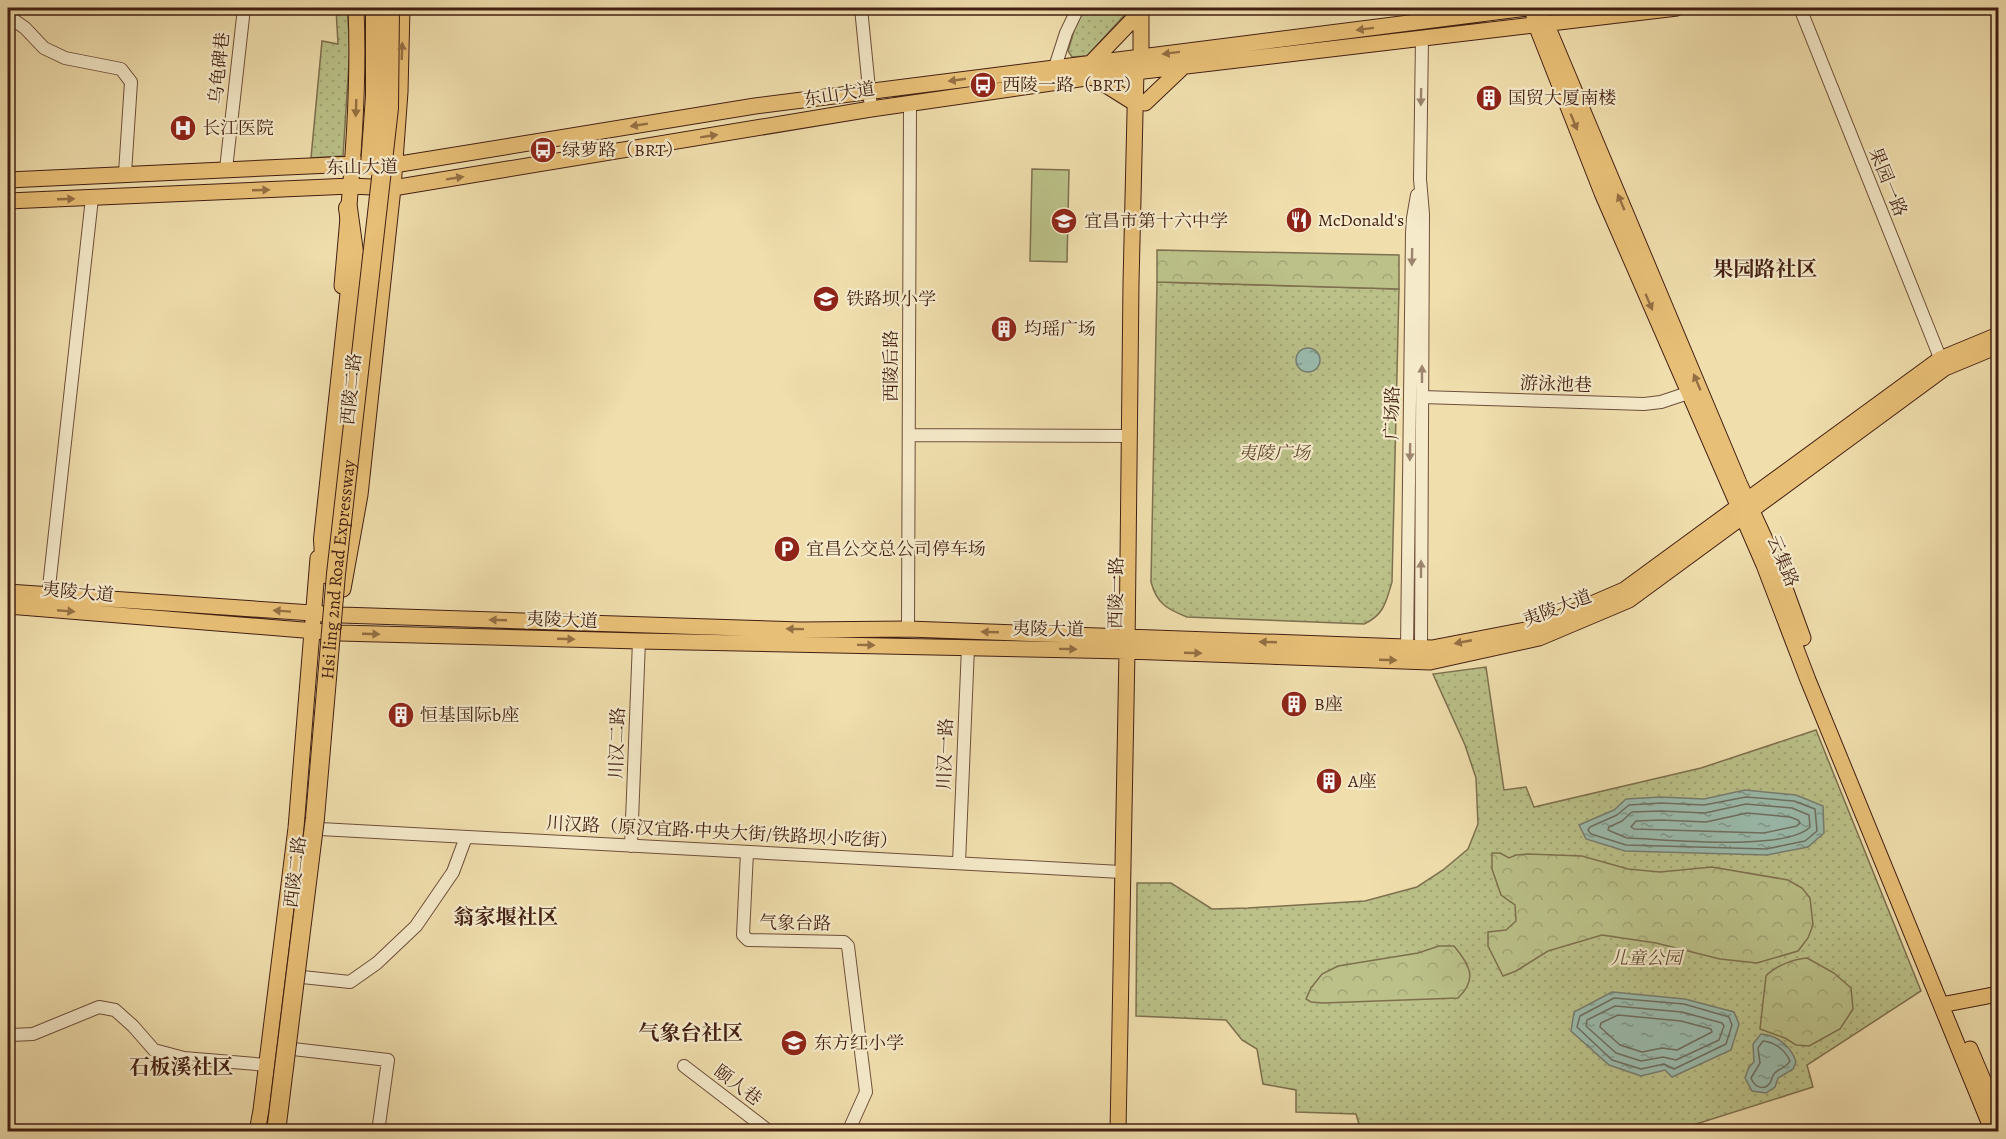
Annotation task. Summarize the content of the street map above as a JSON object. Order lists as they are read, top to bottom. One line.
{"streets":{"highway":["Hsi ling 2nd Road Expressway"],"main road":["东山大道","西陵二路","云集路","夷陵大道","西陵一路"],"street":["乌龟碑巷","果园一路","西陵后路","游泳池巷","广场路","川汉二路","川汉一路","川汉路（原汉宜路·中央大街/铁路坝小吃街）","气象台路","颐人巷"]},"crossings":[["乌龟碑巷","东山大道"],["东山大道","西陵后路"],["东山大道","西陵二路"],["东山大道","广场路"],["东山大道","云集路"],["东山大道","Hsi ling 2nd Road Expressway"],["东山大道","西陵一路"],["果园一路","夷陵大道"],["西陵后路","夷陵大道"],["游泳池巷","广场路"],["游泳池巷","云集路"],["西陵二路","Hsi ling 2nd Road Expressway"],["西陵二路","夷陵大道"],["西陵二路","川汉路（原汉宜路·中央大街/铁路坝小吃街）"],["广场路","夷陵大道"],["云集路","夷陵大道"],["夷陵大道","西陵一路"],["夷陵大道","川汉二路"],["夷陵大道","川汉一路"],["西陵一路","川汉路（原汉宜路·中央大街/铁路坝小吃街）"],["川汉二路","川汉路（原汉宜路·中央大街/铁路坝小吃街）"],["川汉一路","川汉路（原汉宜路·中央大街/铁路坝小吃街）"],["川汉路（原汉宜路·中央大街/铁路坝小吃街）","气象台路"]],"districts":["果园路社区","翁家堰社区","气象台社区","石板溪社区"],"parks":["夷陵广场","儿童公园"],"places":{"bus stop":["西陵一路（BRT）","绿萝路（BRT）"],"building":["国贸大厦南楼","均瑶广场","B座","恒基国际b座","A座"],"hospital":["长江医院"],"restaurant":["McDonald's"],"school or university":["宜昌市第十六中学","铁路坝小学","东方红小学"],"parking":["宜昌公交总公司停车场"]}}
